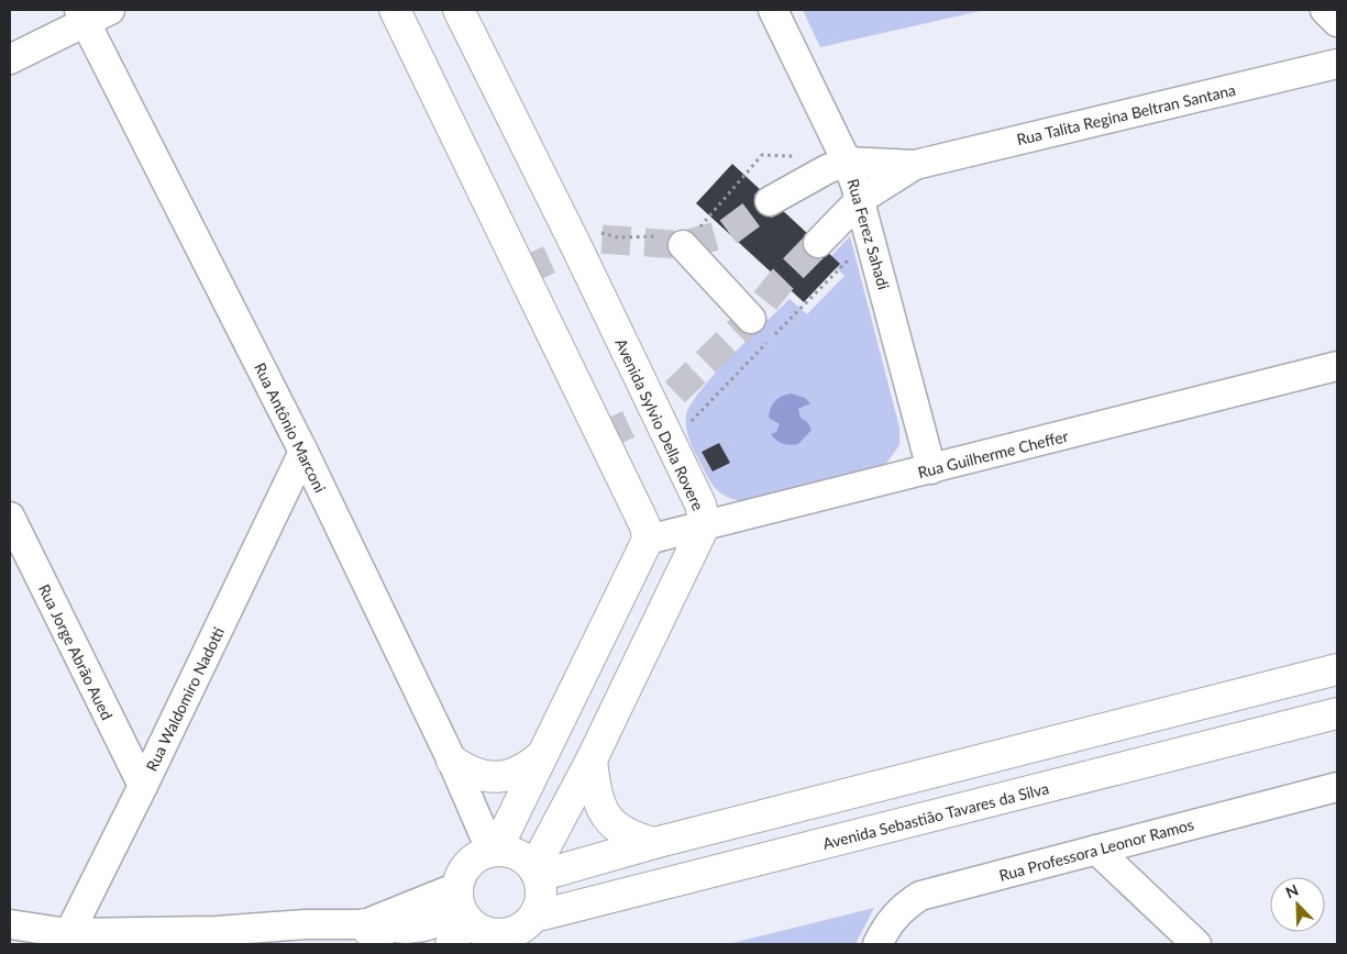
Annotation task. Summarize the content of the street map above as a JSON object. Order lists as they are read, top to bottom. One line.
{"streets":{"main road":["Avenida Sylvio Della Rovere","Avenida Sebastião Tavares da Silva"],"street":["Rua Talita Regina Beltran Santana","Rua Ferez Sahadi","Rua Antônio Marconi","Rua Guilherme Cheffer","Rua Jorge Abrão Aued","Rua Waldomiro Nadotti","Rua Professora Leonor Ramos"]},"crossings":[["Rua Talita Regina Beltran Santana","Rua Ferez Sahadi"],["Rua Ferez Sahadi","Rua Guilherme Cheffer"],["Avenida Sylvio Della Rovere","Rua Antônio Marconi"],["Avenida Sylvio Della Rovere","Rua Guilherme Cheffer"],["Avenida Sylvio Della Rovere","Avenida Sebastião Tavares da Silva"],["Rua Antônio Marconi","Rua Waldomiro Nadotti"],["Rua Antônio Marconi","Avenida Sebastião Tavares da Silva"],["Rua Jorge Abrão Aued","Rua Waldomiro Nadotti"]],"north":"top left"}
